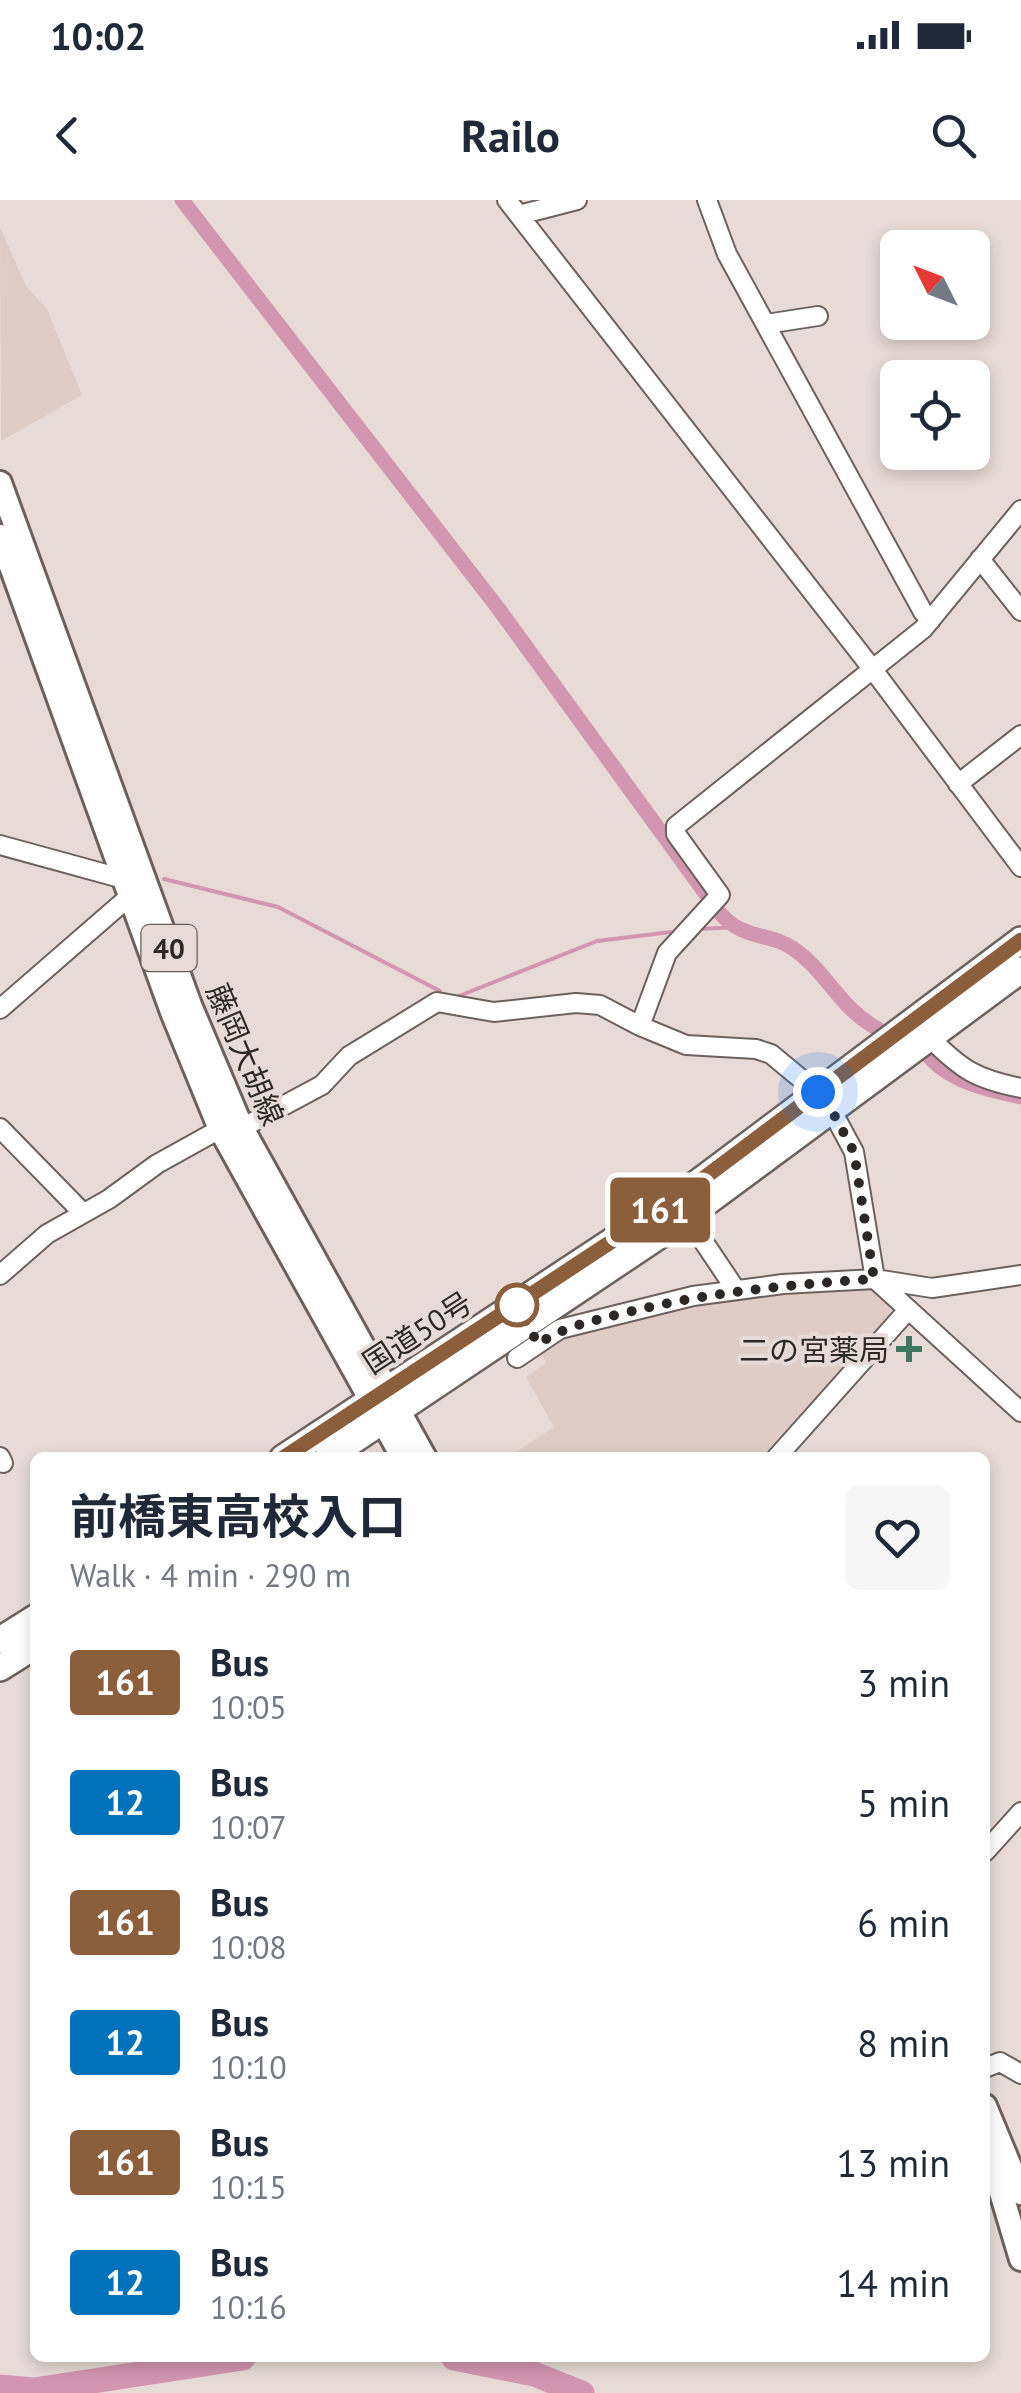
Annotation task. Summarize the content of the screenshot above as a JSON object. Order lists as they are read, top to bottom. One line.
{"streets":{"highway":["国道50号"],"main road":["40","藤岡大胡線"]},"crossings":[["藤岡大胡線","国道50号"]],"places":{"health":["二の宮薬局"]},"lines":["bus line 161"],"north":"top left","page":{"status":"10:02","header":"Railo","on_map":"161","heading":["前橋東高校入口","Walk · 4 min · 290 m"],"list":[{"mark":"161","name":"Bus","note":"10:05","value":"3 min"},{"mark":"12","name":"Bus","note":"10:07","value":"5 min"},{"mark":"161","name":"Bus","note":"10:08","value":"6 min"},{"mark":"12","name":"Bus","note":"10:10","value":"8 min"},{"mark":"161","name":"Bus","note":"10:15","value":"13 min"},{"mark":"12","name":"Bus","note":"10:16","value":"14 min"}]}}
